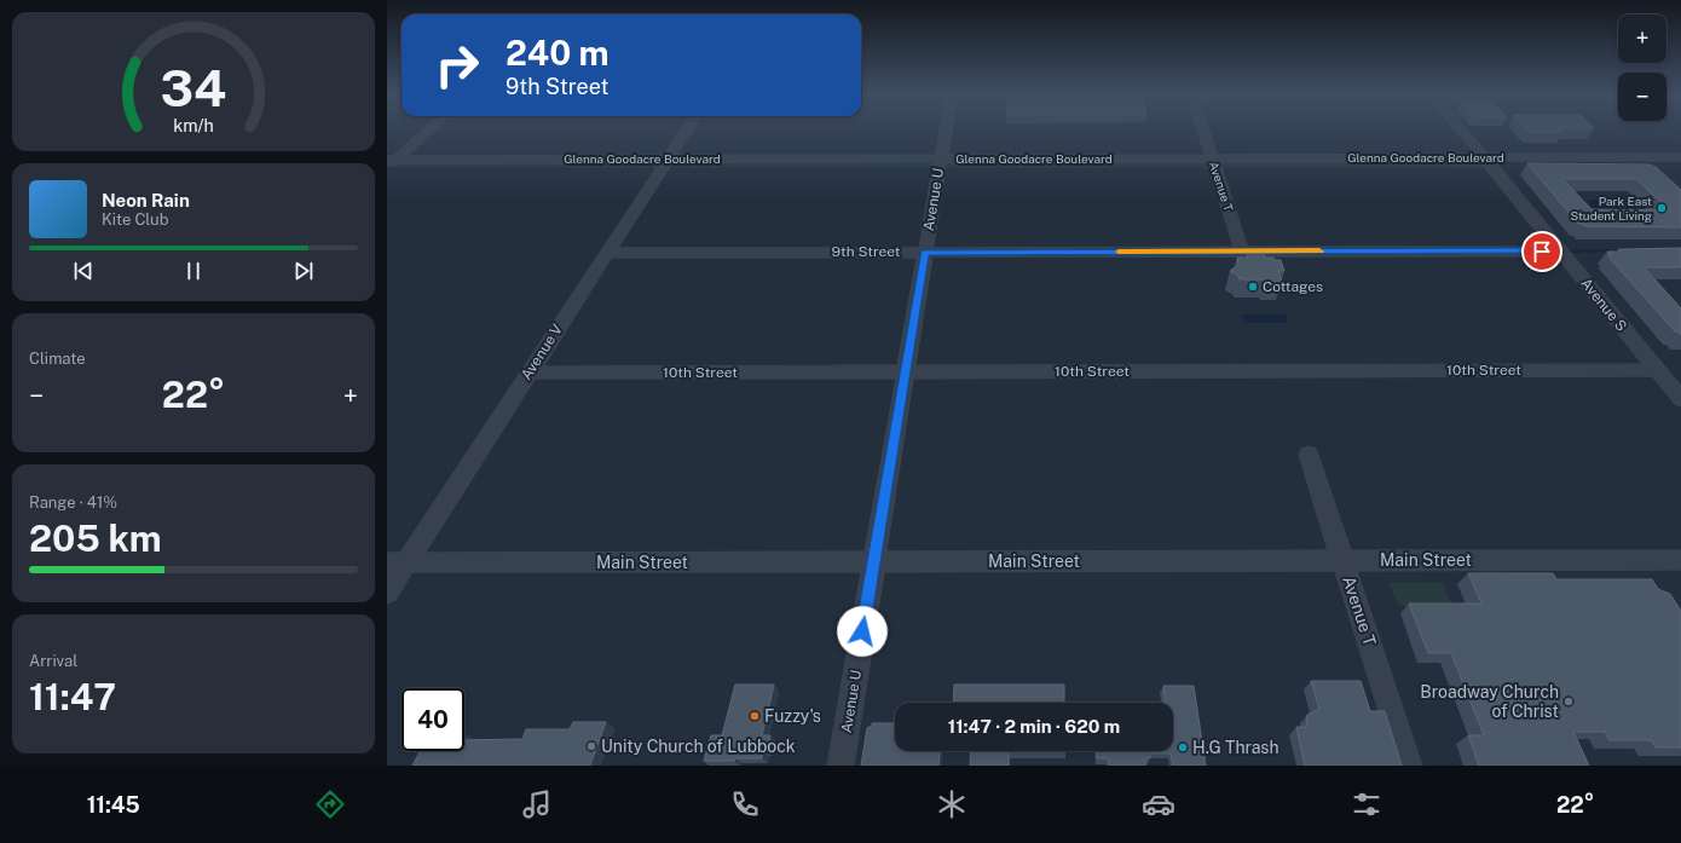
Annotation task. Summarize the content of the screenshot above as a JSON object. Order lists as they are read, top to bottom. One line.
{"streets":{"street":["Glenna Goodacre Boulevard","Avenue T","Avenue U","9th Street","Avenue S","Avenue V","10th Street","Main Street"]},"crossings":[["Glenna Goodacre Boulevard","Avenue T"],["Glenna Goodacre Boulevard","Avenue U"],["Glenna Goodacre Boulevard","Avenue S"],["Glenna Goodacre Boulevard","Avenue V"],["Avenue T","9th Street"],["Avenue T","Main Street"],["Avenue U","9th Street"],["Avenue U","10th Street"],["Avenue U","Main Street"],["9th Street","Avenue S"],["9th Street","Avenue V"],["Avenue S","10th Street"],["Avenue V","10th Street"],["Avenue V","Main Street"]],"places":["Park East Student Living","Cottages","Broadway Church of Christ","Fuzzy's","Unity Church of Lubbock","H.G Thrash"],"page":{"map_buttons":["+","−"],"turn":["240 m","9th Street"],"song":["Neon Rain","Kite Club"],"tile":["Climate",["Range · 41%","205 km"],["Arrival","11:47"]],"heat":["−","22°","+"],"limit":"40","trip":"11:47 · 2 min · 620 m","tabs":["11:45","22°"],"gauge":["34","km/h"]}}
